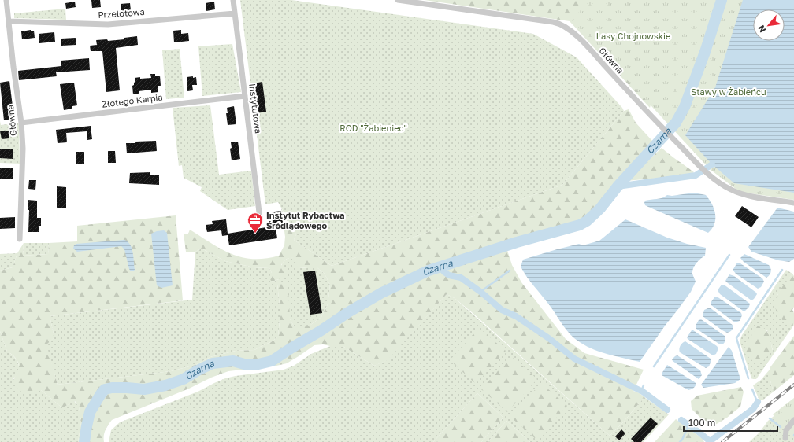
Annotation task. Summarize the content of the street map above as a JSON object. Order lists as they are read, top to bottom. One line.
{"streets":{"street":["Przelotowa","Główna","Złotego Karpia","Instytutowa"]},"crossings":[["Przelotowa","Główna"],["Przelotowa","Instytutowa"],["Główna","Złotego Karpia"],["Złotego Karpia","Instytutowa"]],"water":["Czarna"],"parks":["Lasy Chojnowskie","Stawy w Żabieńcu","ROD \"Żabieniec\""],"places":{"office":["Instytut Rybactwa Śródlądowego"]},"scale_bar":"100 m","north":"bottom left"}
